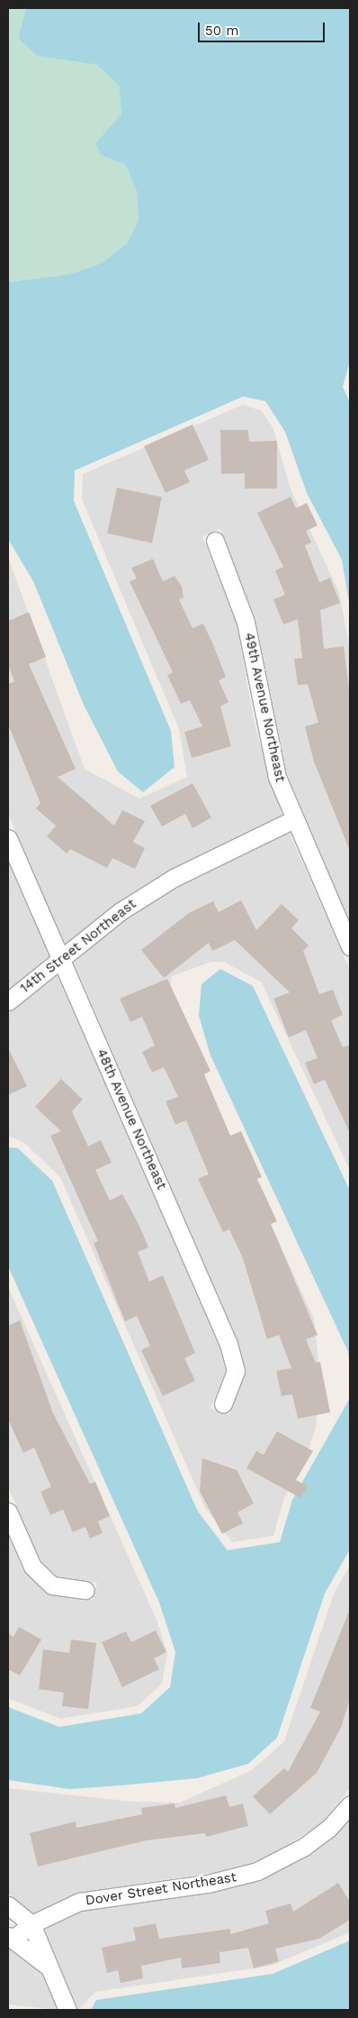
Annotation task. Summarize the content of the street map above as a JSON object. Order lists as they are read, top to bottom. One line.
{"streets":{"street":["49th Avenue Northeast","14th Street Northeast","48th Avenue Northeast","Dover Street Northeast"]},"crossings":[["49th Avenue Northeast","14th Street Northeast"],["14th Street Northeast","48th Avenue Northeast"]],"scale_bar":"50 m"}
